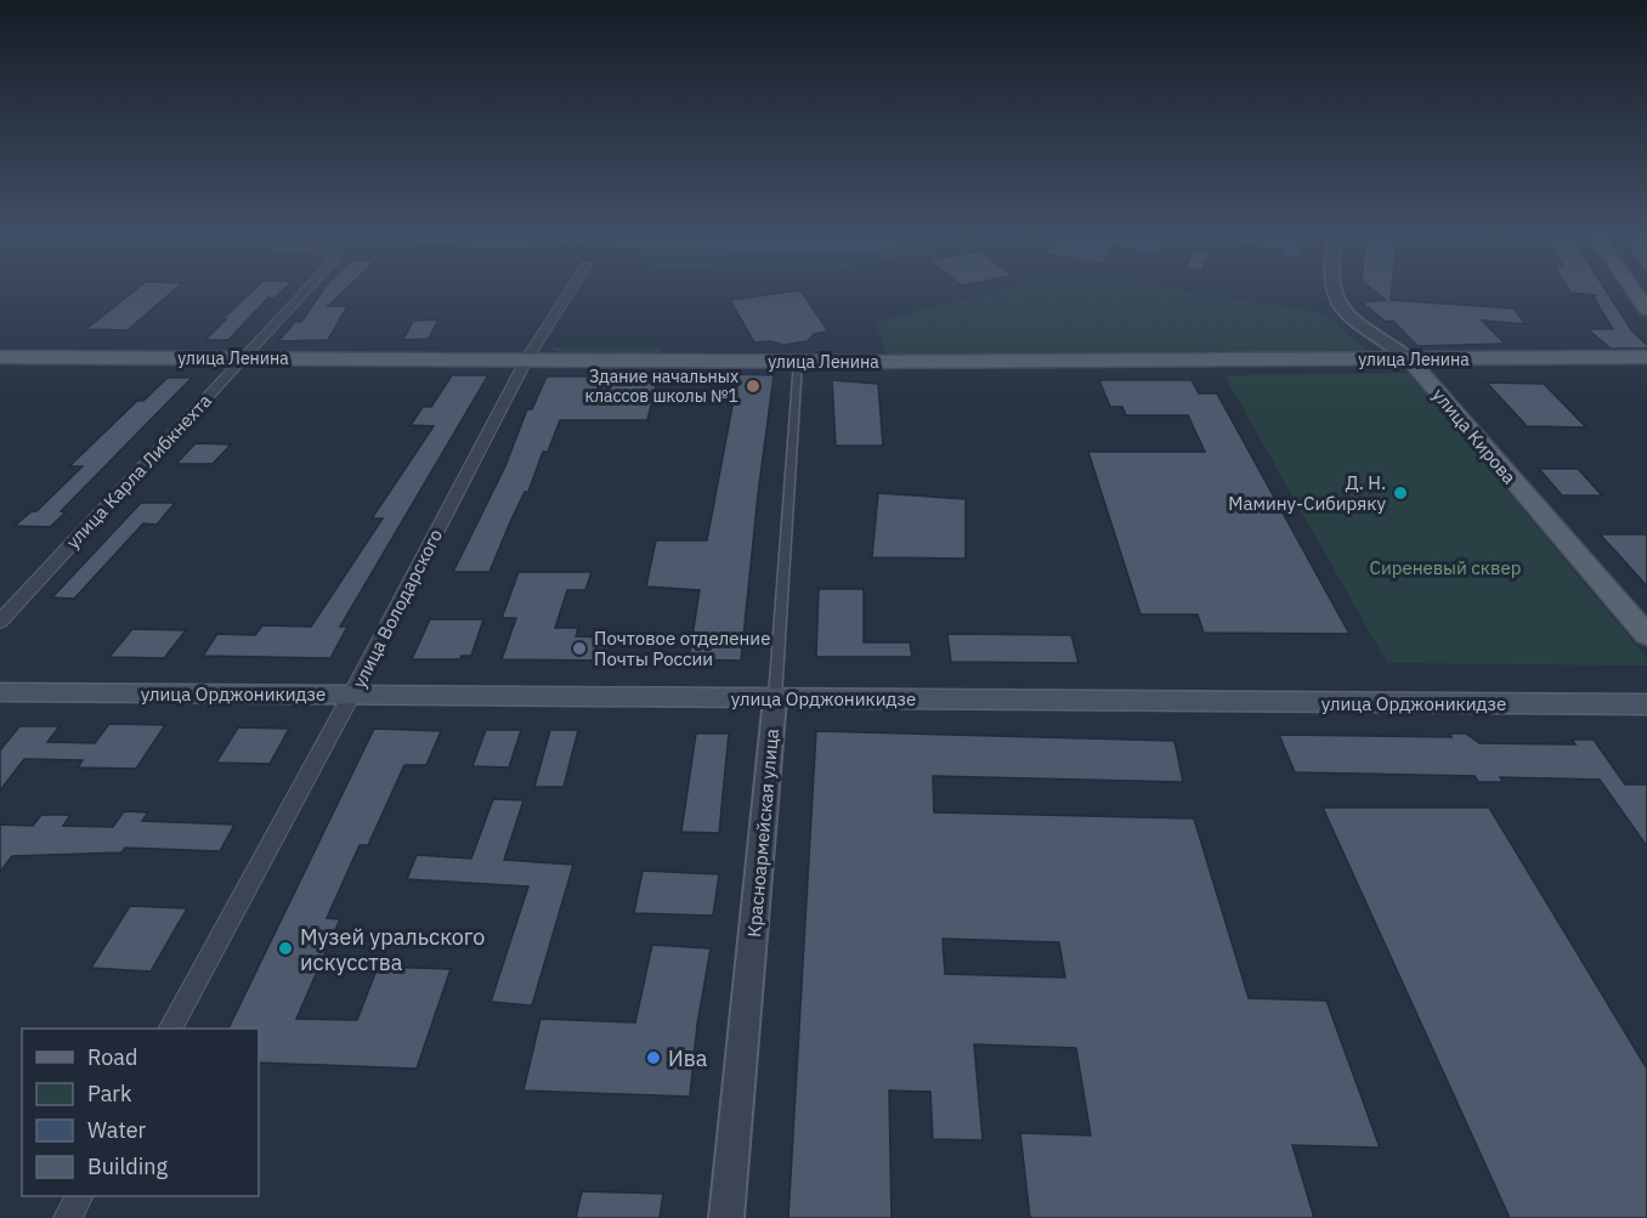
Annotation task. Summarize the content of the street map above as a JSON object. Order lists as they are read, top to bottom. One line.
{"streets":{"main road":["улица Ленина","улица Кирова","улица Орджоникидзе"],"street":["улица Карла Либкнехта","улица Володарского","Красноармейская улица"]},"crossings":[["улица Ленина","улица Кирова"],["улица Ленина","улица Карла Либкнехта"],["улица Ленина","улица Володарского"],["улица Ленина","Красноармейская улица"],["улица Володарского","улица Орджоникидзе"],["улица Орджоникидзе","Красноармейская улица"]],"parks":["Сиреневый сквер"],"places":["Здание начальных классов школы №1","Д. Н. Мамину-Сибиряку","Почтовое отделение Почты России","Музей уральского искусства","Ива"],"legend":["Road","Park","Water","Building"]}
